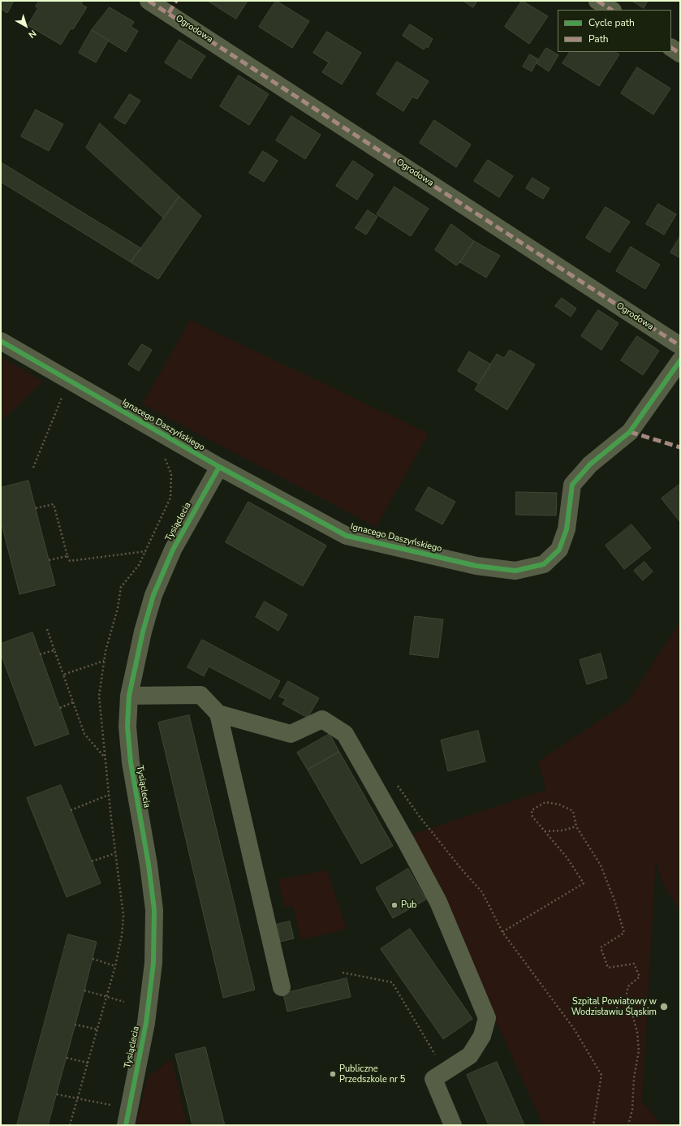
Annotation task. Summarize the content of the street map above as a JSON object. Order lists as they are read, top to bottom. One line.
{"streets":{"street":["Ogrodowa","Ignacego Daszyńskiego","Tysiąclecia"]},"crossings":[["Ignacego Daszyńskiego","Tysiąclecia"]],"places":["Pub","Szpital Powiatowy w Wodzisławiu Śląskim","Publiczne Przedszkole nr 5"],"legend":["Cycle path","Path"],"north":"bottom right"}
